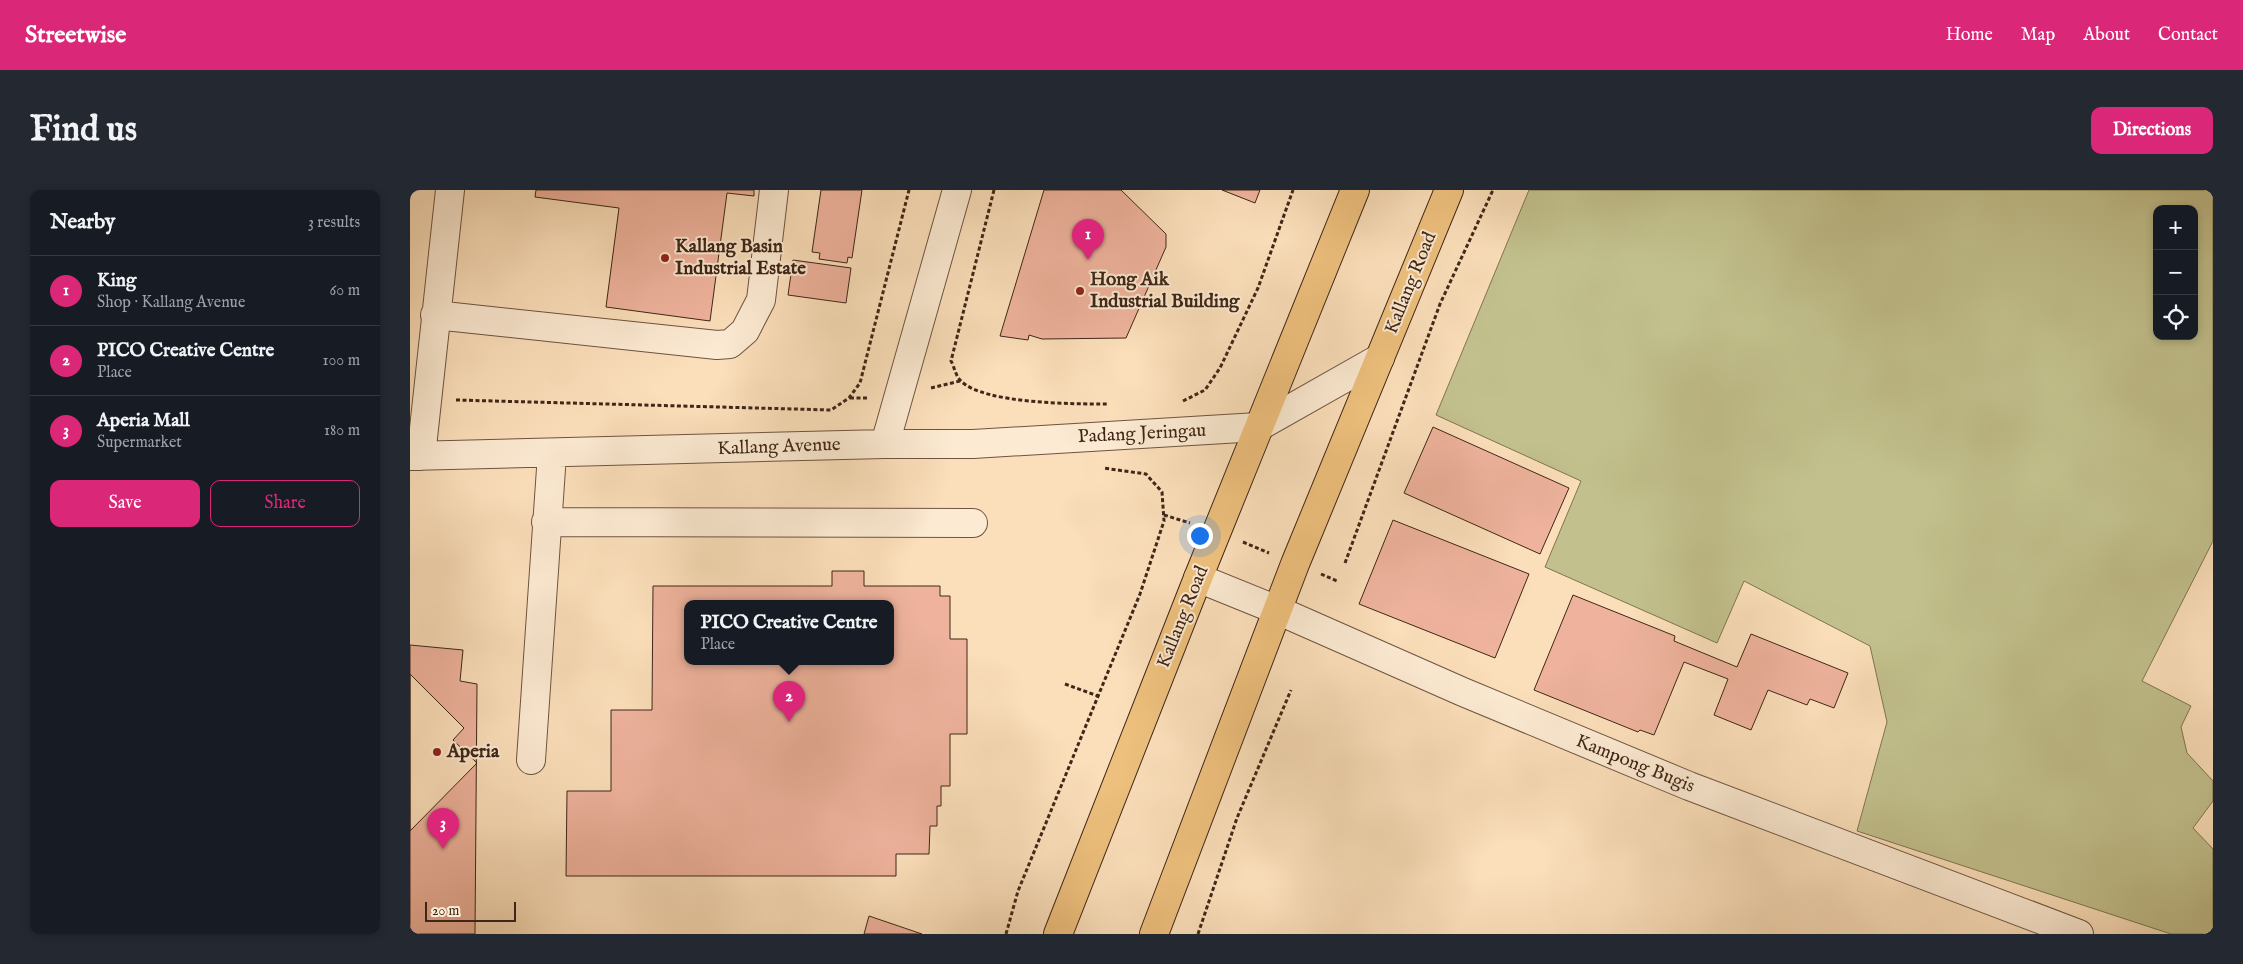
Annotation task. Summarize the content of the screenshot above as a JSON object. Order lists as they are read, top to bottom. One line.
{"streets":{"main road":["Kallang Road"],"street":["Padang Jeringau","Kallang Avenue","Kampong Bugis"]},"crossings":[["Kallang Road","Padang Jeringau"],["Kallang Road","Kampong Bugis"],["Padang Jeringau","Kallang Avenue"]],"places":["Kallang Basin Industrial Estate","Hong Aik Industrial Building","Aperia"],"scale_bar":"20 m","page":{"header":"Streetwise","nav":["Home","Map","About","Contact"],"buttons":["Directions",["Save","Share"]],"title":"Find us","heading":["Nearby","3 results"],"map_buttons":["+","−"],"pins":["1","2","3"],"list":[{"mark":"1","name":"King","note":"Shop · Kallang Avenue","value":"60 m"},{"mark":"2","name":"PICO Creative Centre","note":"Place","value":"100 m"},{"mark":"3","name":"Aperia Mall","note":"Supermarket","value":"180 m"}],"popup":["PICO Creative Centre","Place"],"scale":"20 m"}}
